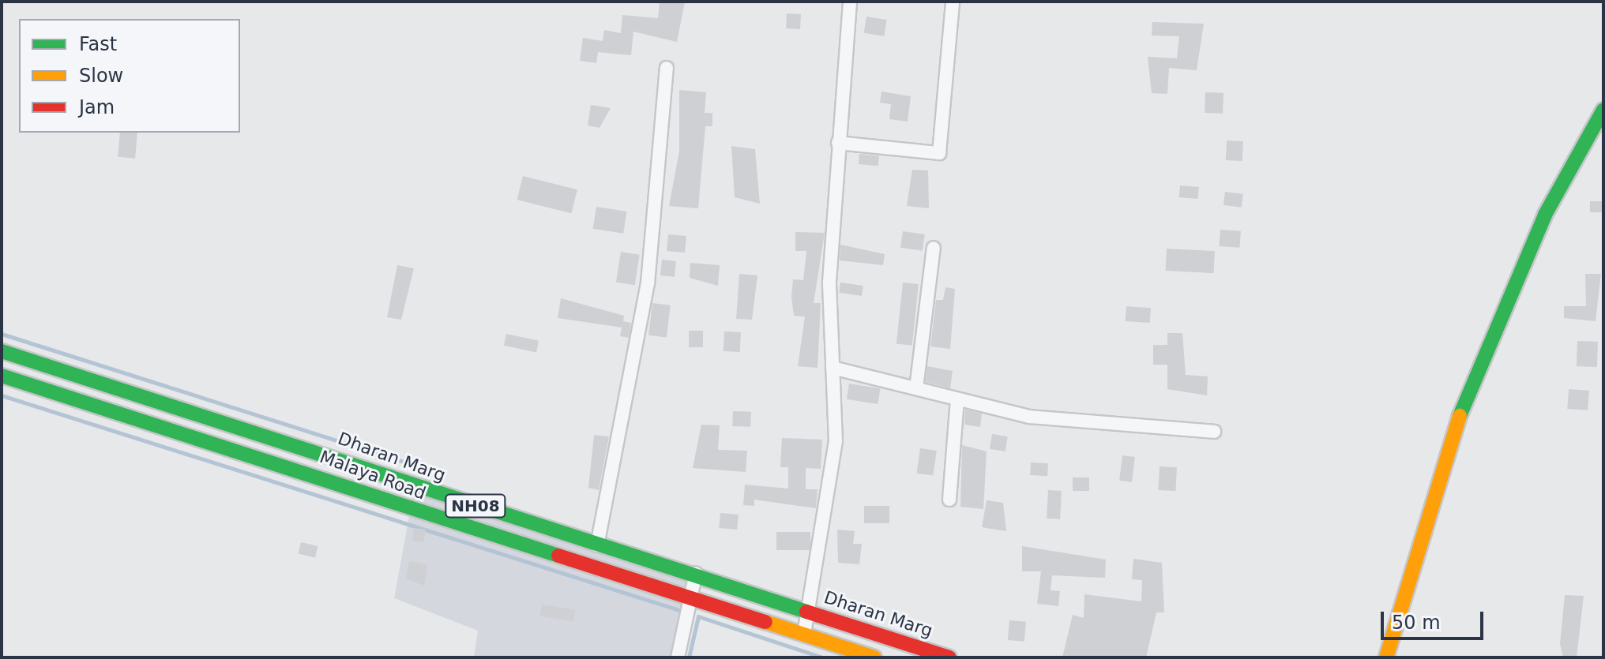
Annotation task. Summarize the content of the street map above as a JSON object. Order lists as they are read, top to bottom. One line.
{"streets":{"main road":["Dharan Marg","Malaya Road","NH08"]},"legend":["Fast","Slow","Jam"],"scale_bar":"50 m"}
